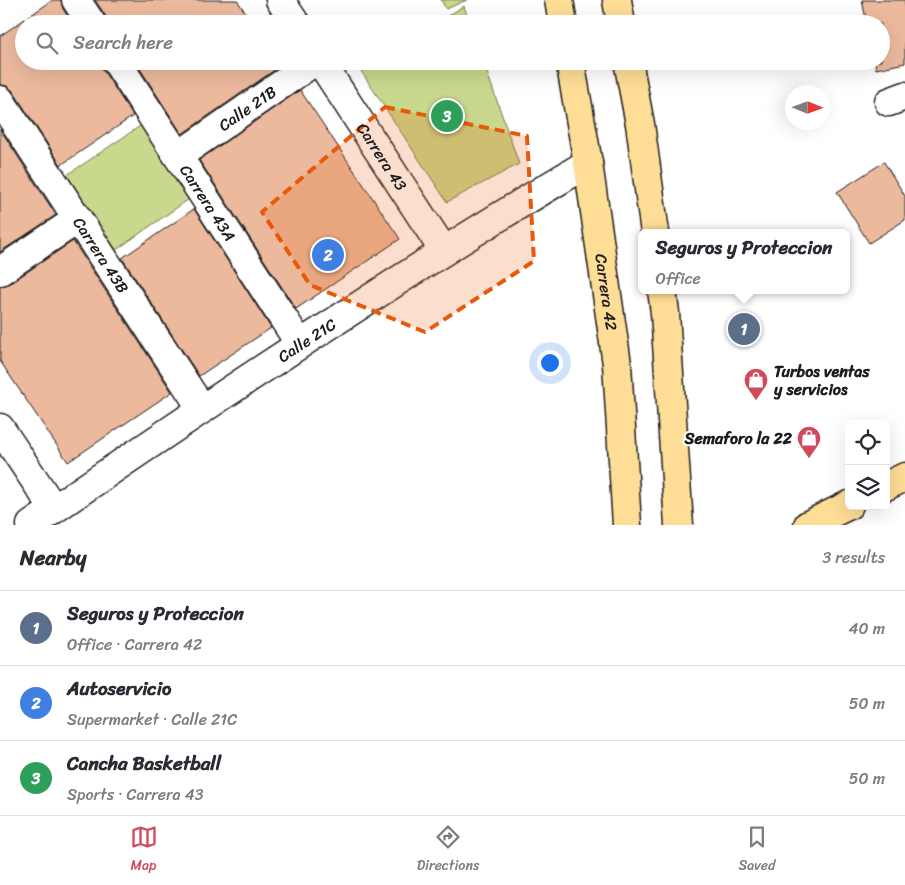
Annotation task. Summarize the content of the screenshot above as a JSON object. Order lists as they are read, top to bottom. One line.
{"streets":{"main road":["Carrera 42"],"street":["Calle 21B","Carrera 43","Carrera 43A","Carrera 43B","Calle 21C"]},"crossings":[["Calle 21B","Carrera 43A"],["Carrera 43","Calle 21C"],["Carrera 43A","Calle 21C"],["Carrera 43B","Calle 21C"],["Carrera 42","Calle 21C"]],"places":{"shop":["Turbos ventas y servicios","Semaforo la 22"]},"north":"right","page":{"search":"Search here","pins":["3","2","1"],"popup":["Seguros y Proteccion","Office"],"heading":["Nearby","3 results"],"list":[{"mark":"1","name":"Seguros y Proteccion","note":"Office · Carrera 42","value":"40 m"},{"mark":"2","name":"Autoservicio","note":"Supermarket · Calle 21C","value":"50 m"},{"mark":"3","name":"Cancha Basketball","note":"Sports · Carrera 43","value":"50 m"}],"nav":["Map","Directions","Saved"]}}
